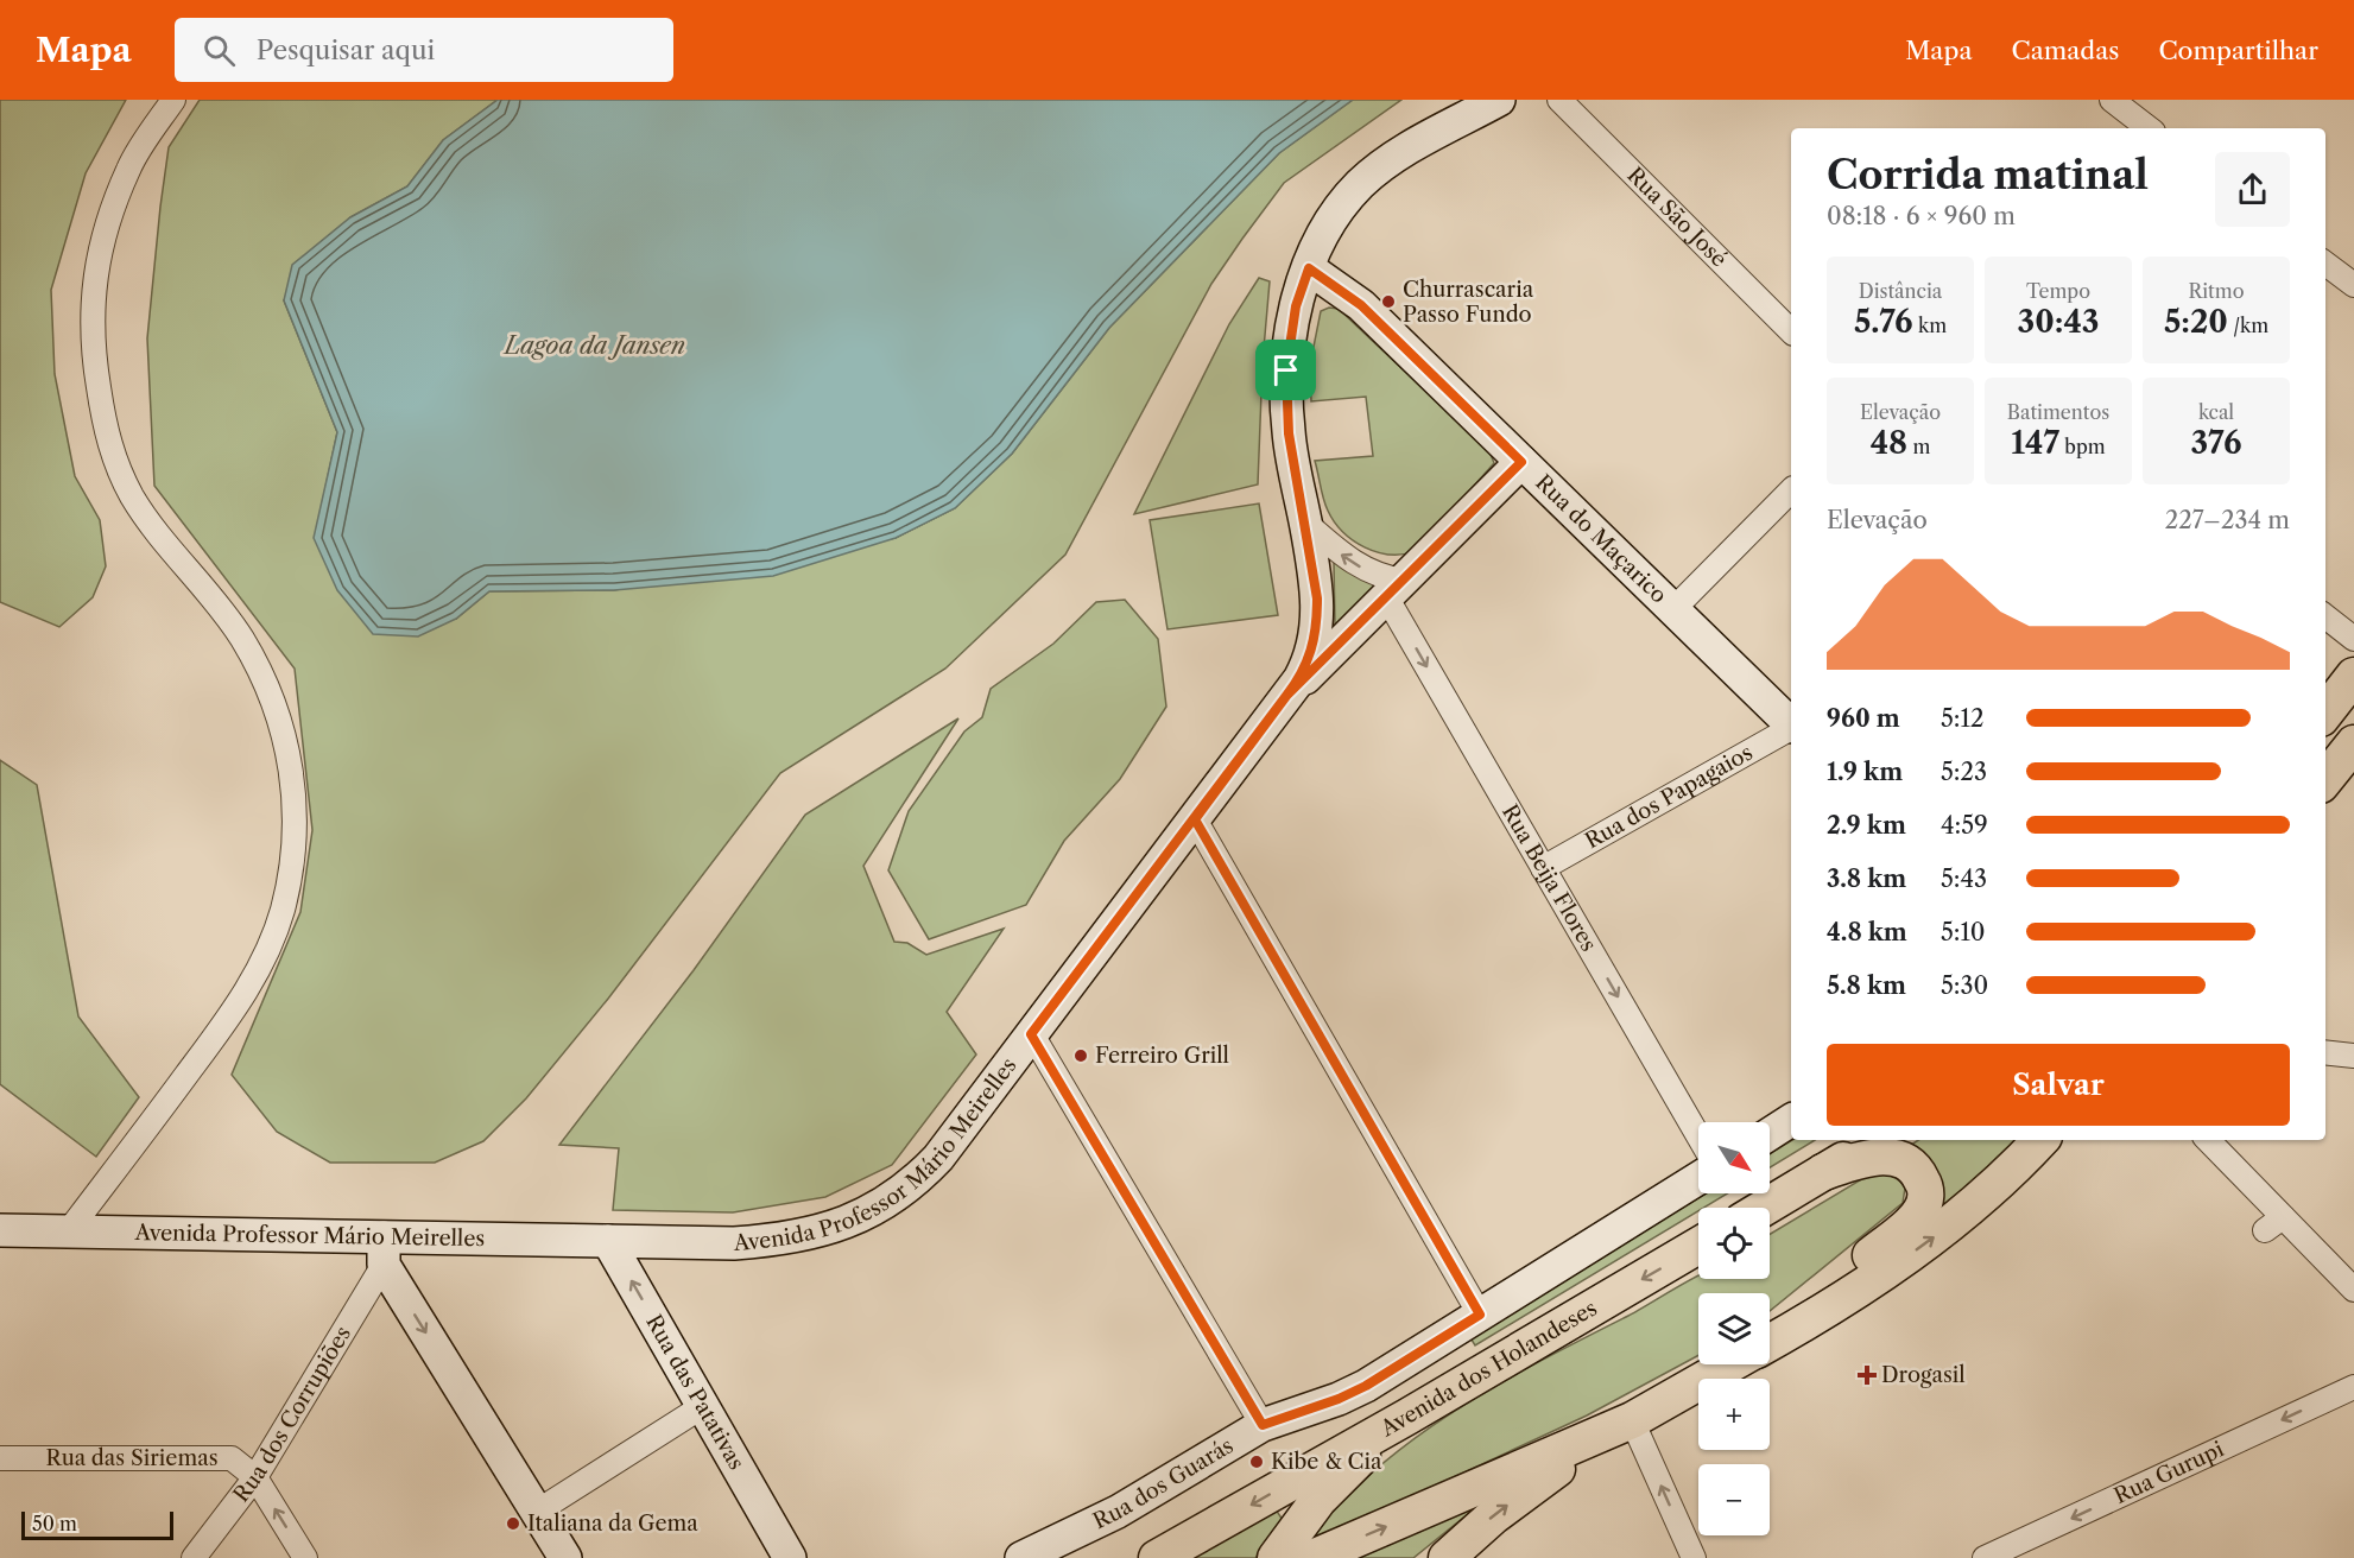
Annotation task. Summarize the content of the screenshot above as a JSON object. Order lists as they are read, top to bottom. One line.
{"streets":{"main road":["Avenida dos Holandeses"],"street":["Rua São José","Rua do Maçarico","Rua dos Papagaios","Rua Beija Flores","Avenida Professor Mário Meirelles","Rua das Patativas","Rua dos Corrupiões","Rua das Siriemas","Rua Gurupi","Rua dos Guarás"]},"crossings":[["Rua do Maçarico","Avenida Professor Mário Meirelles"],["Rua dos Papagaios","Rua Beija Flores"],["Avenida Professor Mário Meirelles","Rua das Patativas"],["Avenida Professor Mário Meirelles","Rua dos Corrupiões"],["Rua dos Corrupiões","Rua das Siriemas"]],"one_way":["Rua Beija Flores","Rua Gurupi"],"water":["Lagoa da Jansen"],"places":{"other":["Churrascaria Passo Fundo","Ferreiro Grill","Kibe & Cia","Italiana da Gema"],"health":["Drogasil"]},"scale_bar":"50 m","north":"bottom right","page":{"header":"Mapa","search":"Pesquisar aqui","nav":["Mapa","Camadas","Compartilhar"],"heading":["Corrida matinal","08:18 · 6 × 960 m"],"stats":[["Distância","5.76 km"],["Tempo","30:43"],["Ritmo","5:20 /km"],["Elevação","48 m"],["Batimentos","147 bpm"],["kcal","376"]],"chart":["Elevação","227–234 m"],"list":[{"name":"960 m","note":"5:12"},{"name":"1.9 km","note":"5:23"},{"name":"2.9 km","note":"4:59"},{"name":"3.8 km","note":"5:43"},{"name":"4.8 km","note":"5:10"},{"name":"5.8 km","note":"5:30"}],"buttons":"Salvar","map_buttons":["+","−"],"scale":"50 m"}}
